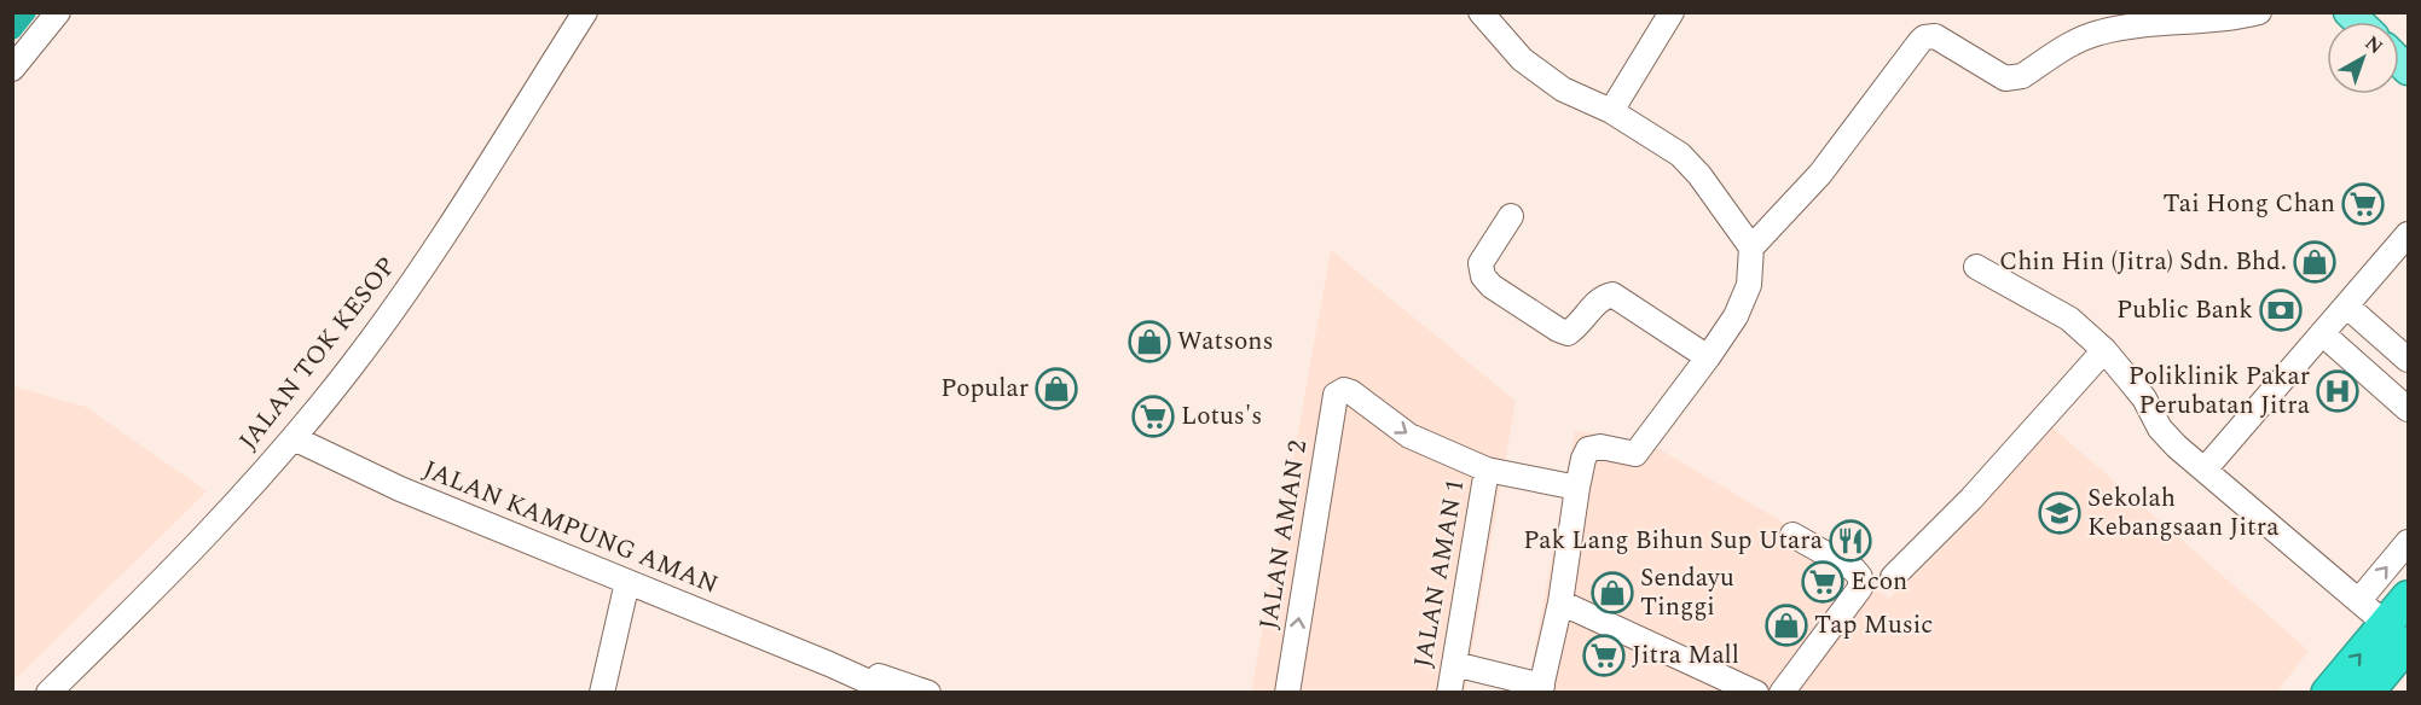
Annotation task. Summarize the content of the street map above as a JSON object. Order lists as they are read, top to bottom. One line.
{"streets":{"street":["JALAN TOK KESOP","JALAN KAMPUNG AMAN","JALAN AMAN 2","JALAN AMAN 1"]},"crossings":[["JALAN TOK KESOP","JALAN KAMPUNG AMAN"],["JALAN AMAN 2","JALAN AMAN 1"]],"places":{"supermarket":["Tai Hong Chan","Lotus's","Econ","Jitra Mall"],"shop":["Chin Hin (Jitra) Sdn. Bhd.","Watsons","Popular","Sendayu Tinggi","Tap Music"],"bank":["Public Bank"],"hospital":["Poliklinik Pakar Perubatan Jitra"],"school or university":["Sekolah Kebangsaan Jitra"],"restaurant":["Pak Lang Bihun Sup Utara"]},"north":"top right"}
